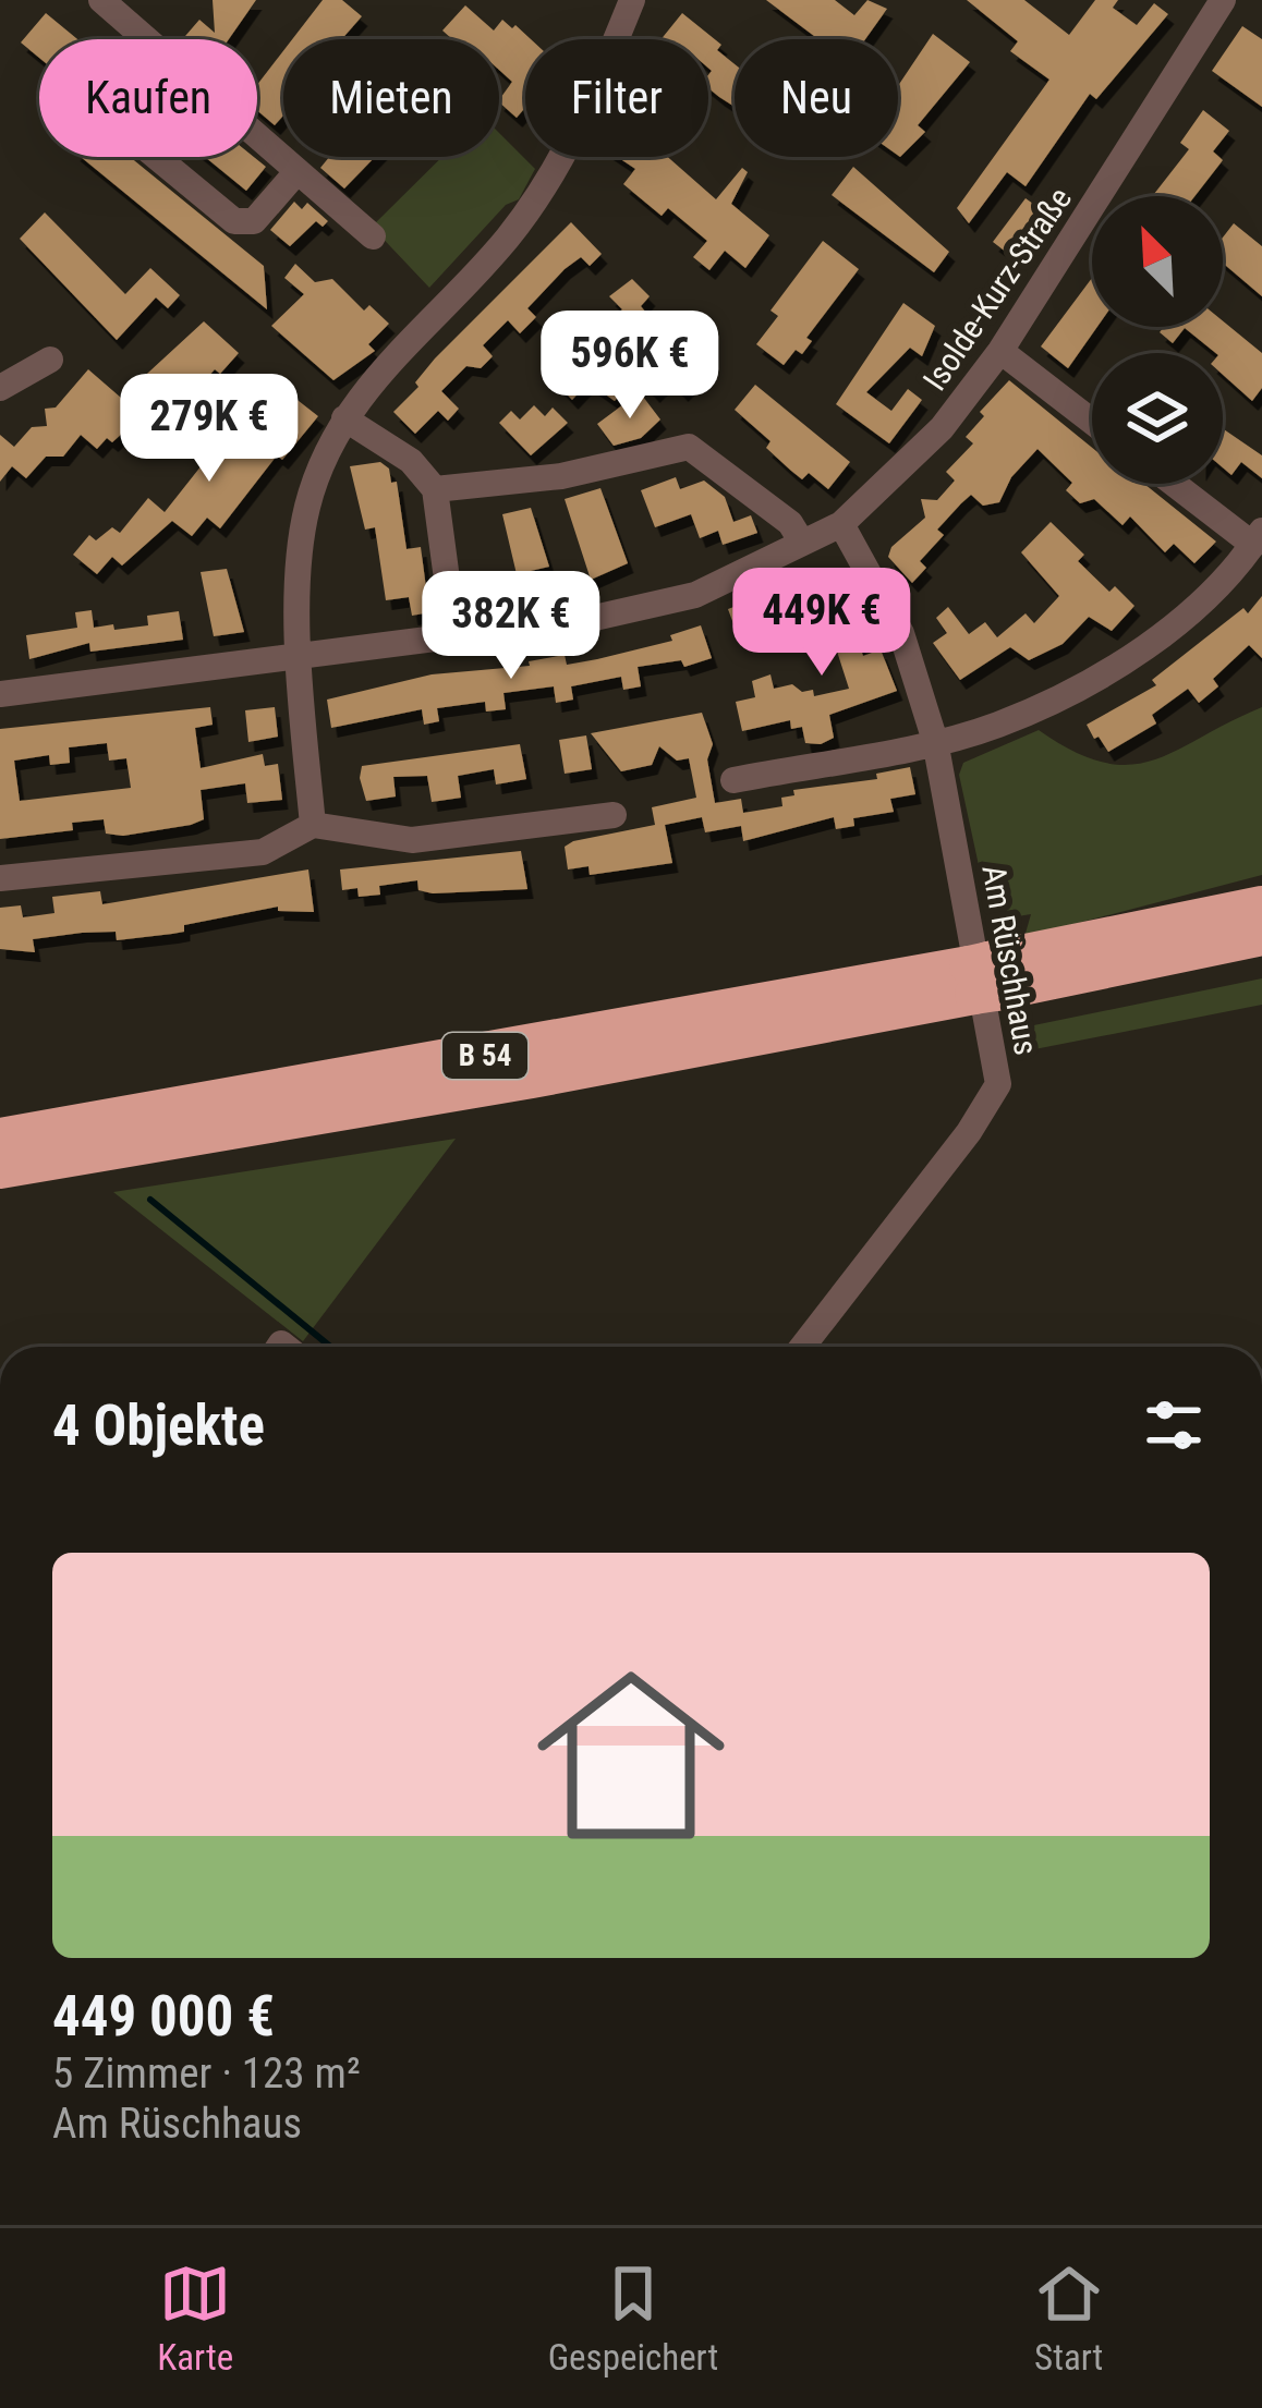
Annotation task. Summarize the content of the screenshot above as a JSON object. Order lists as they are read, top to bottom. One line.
{"streets":{"highway":["B 54"],"street":["Isolde-Kurz-Straße","Am Rüschhaus"]},"crossings":[["Isolde-Kurz-Straße","Am Rüschhaus"]],"north":"top left","page":{"chip":["Kaufen","Mieten","Filter","Neu"],"price":["596K €","279K €","449K €","382K €"],"heading":"4 Objekte","list":[{"name":"449 000 €","note":"5 Zimmer · 123 m² · Am Rüschhaus"}],"tabs":["Karte","Gespeichert","Start"]}}
